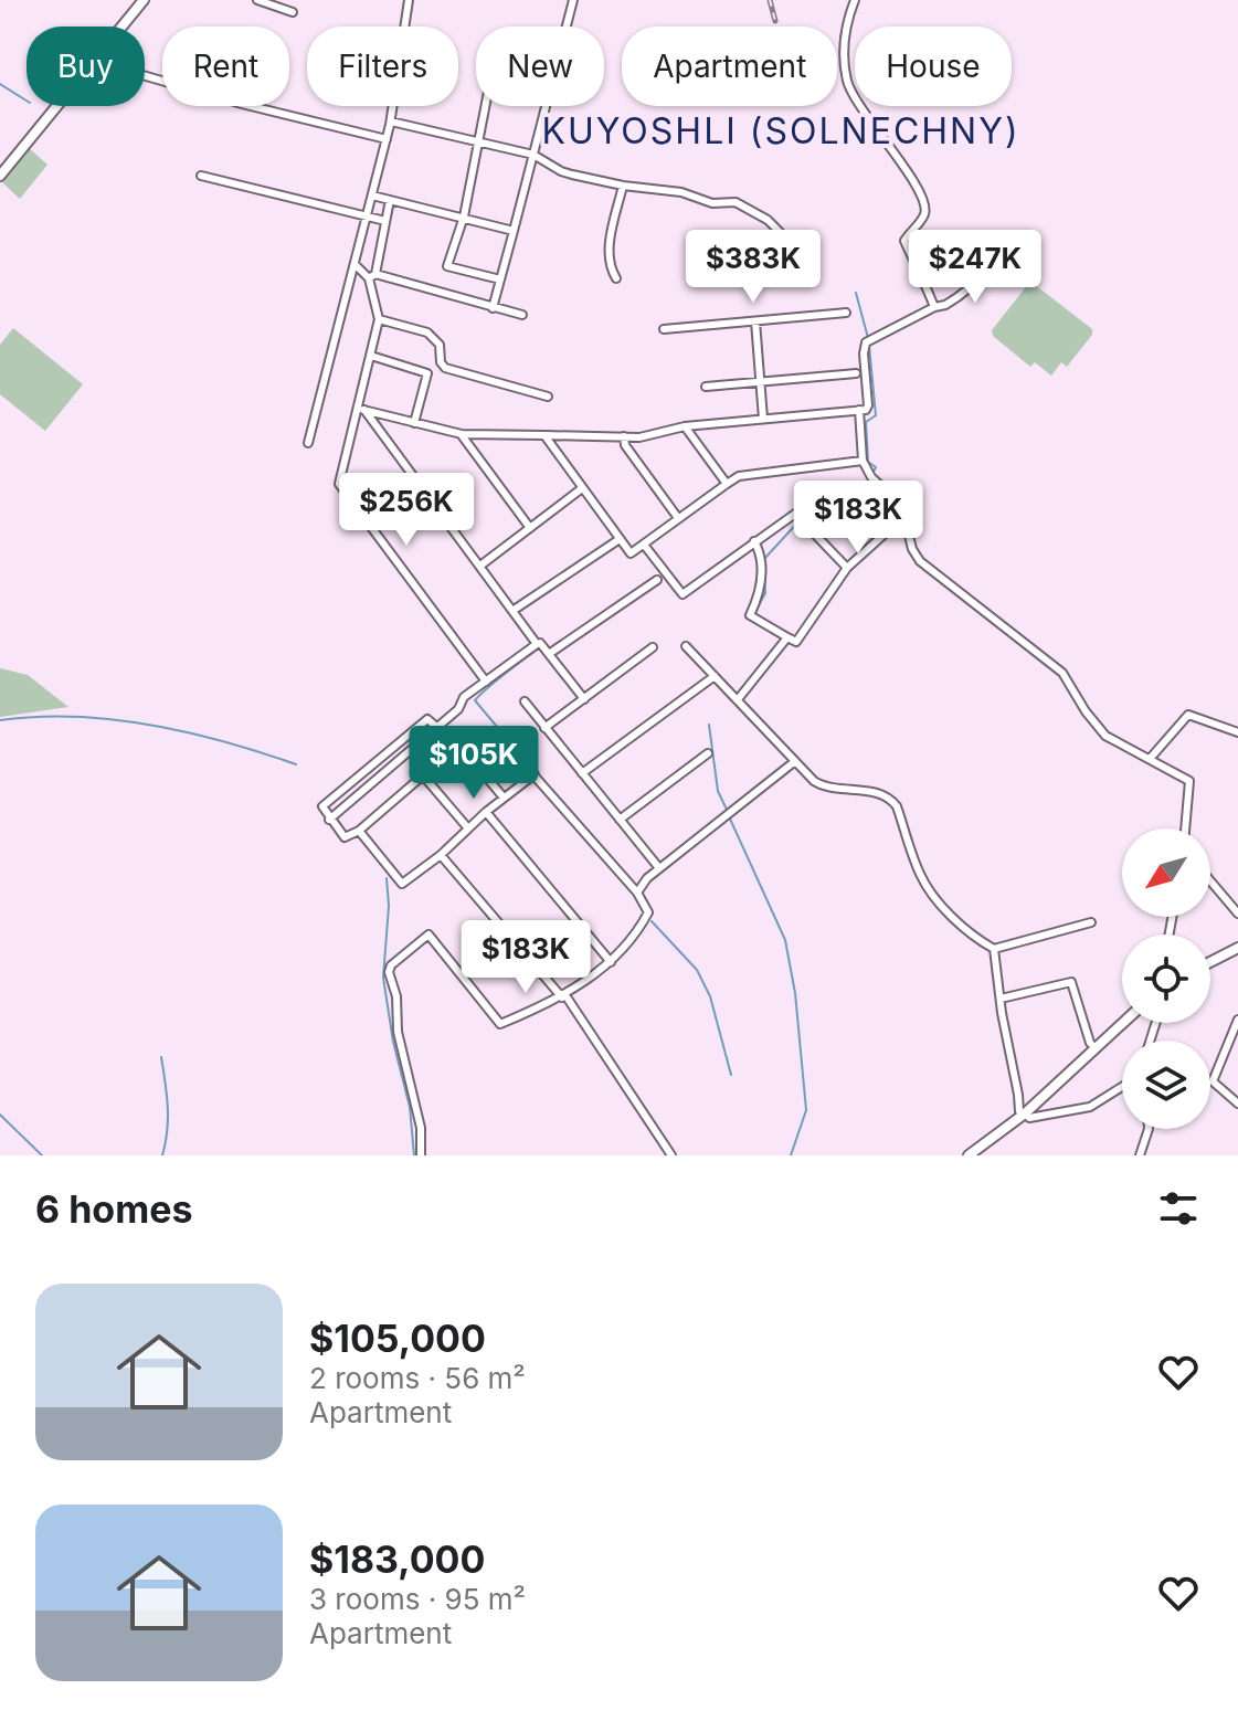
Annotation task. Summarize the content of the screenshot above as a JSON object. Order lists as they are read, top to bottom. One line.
{"districts":["KUYOSHLI (SOLNECHNY)"],"north":"bottom left","page":{"chip":["Buy","Rent","Filters","New","Apartment","House"],"price":["$383K","$247K","$256K","$183K","$105K","$183K"],"heading":"6 homes","list":[{"name":"$105,000","note":"2 rooms · 56 m² · Apartment"},{"name":"$183,000","note":"3 rooms · 95 m² · Apartment"}]}}
